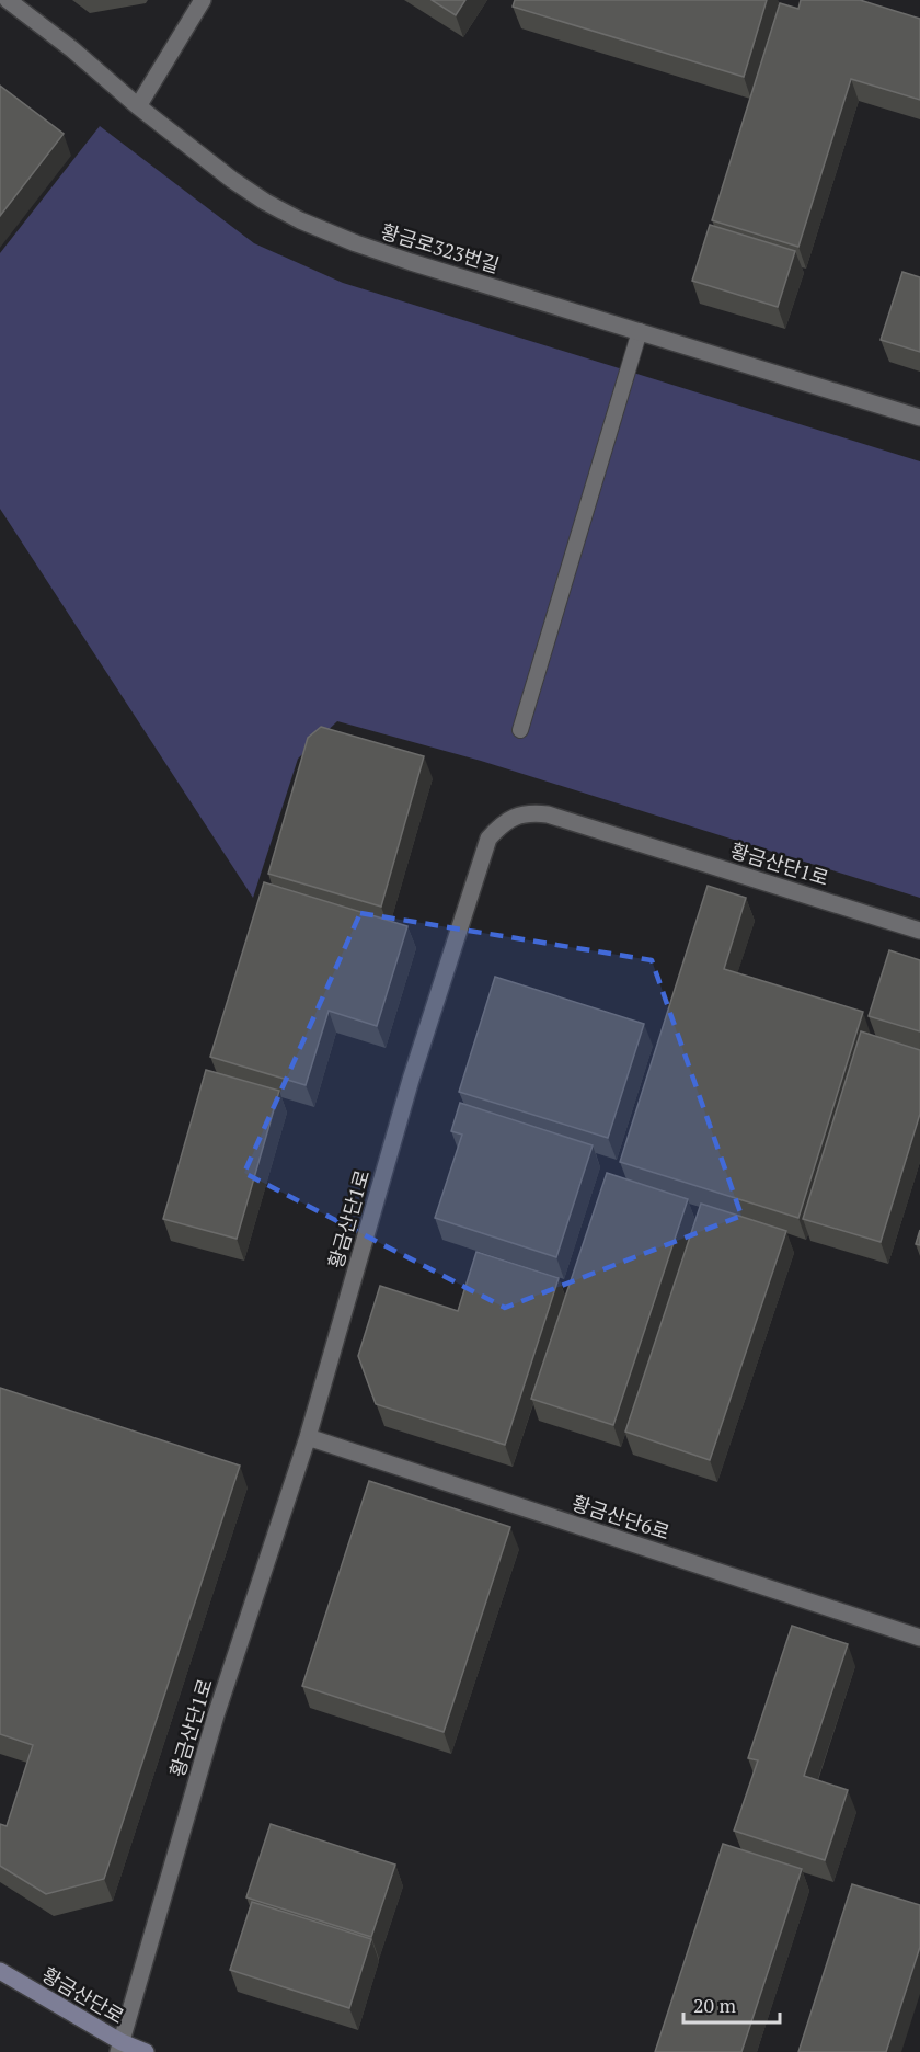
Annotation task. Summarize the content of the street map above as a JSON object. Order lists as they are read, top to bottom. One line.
{"streets":{"street":["황금로323번길","황금산단1로","황금산단6로","황금산단로"]},"crossings":[["황금산단1로","황금산단6로"],["황금산단1로","황금산단로"]],"scale_bar":"20 m"}
